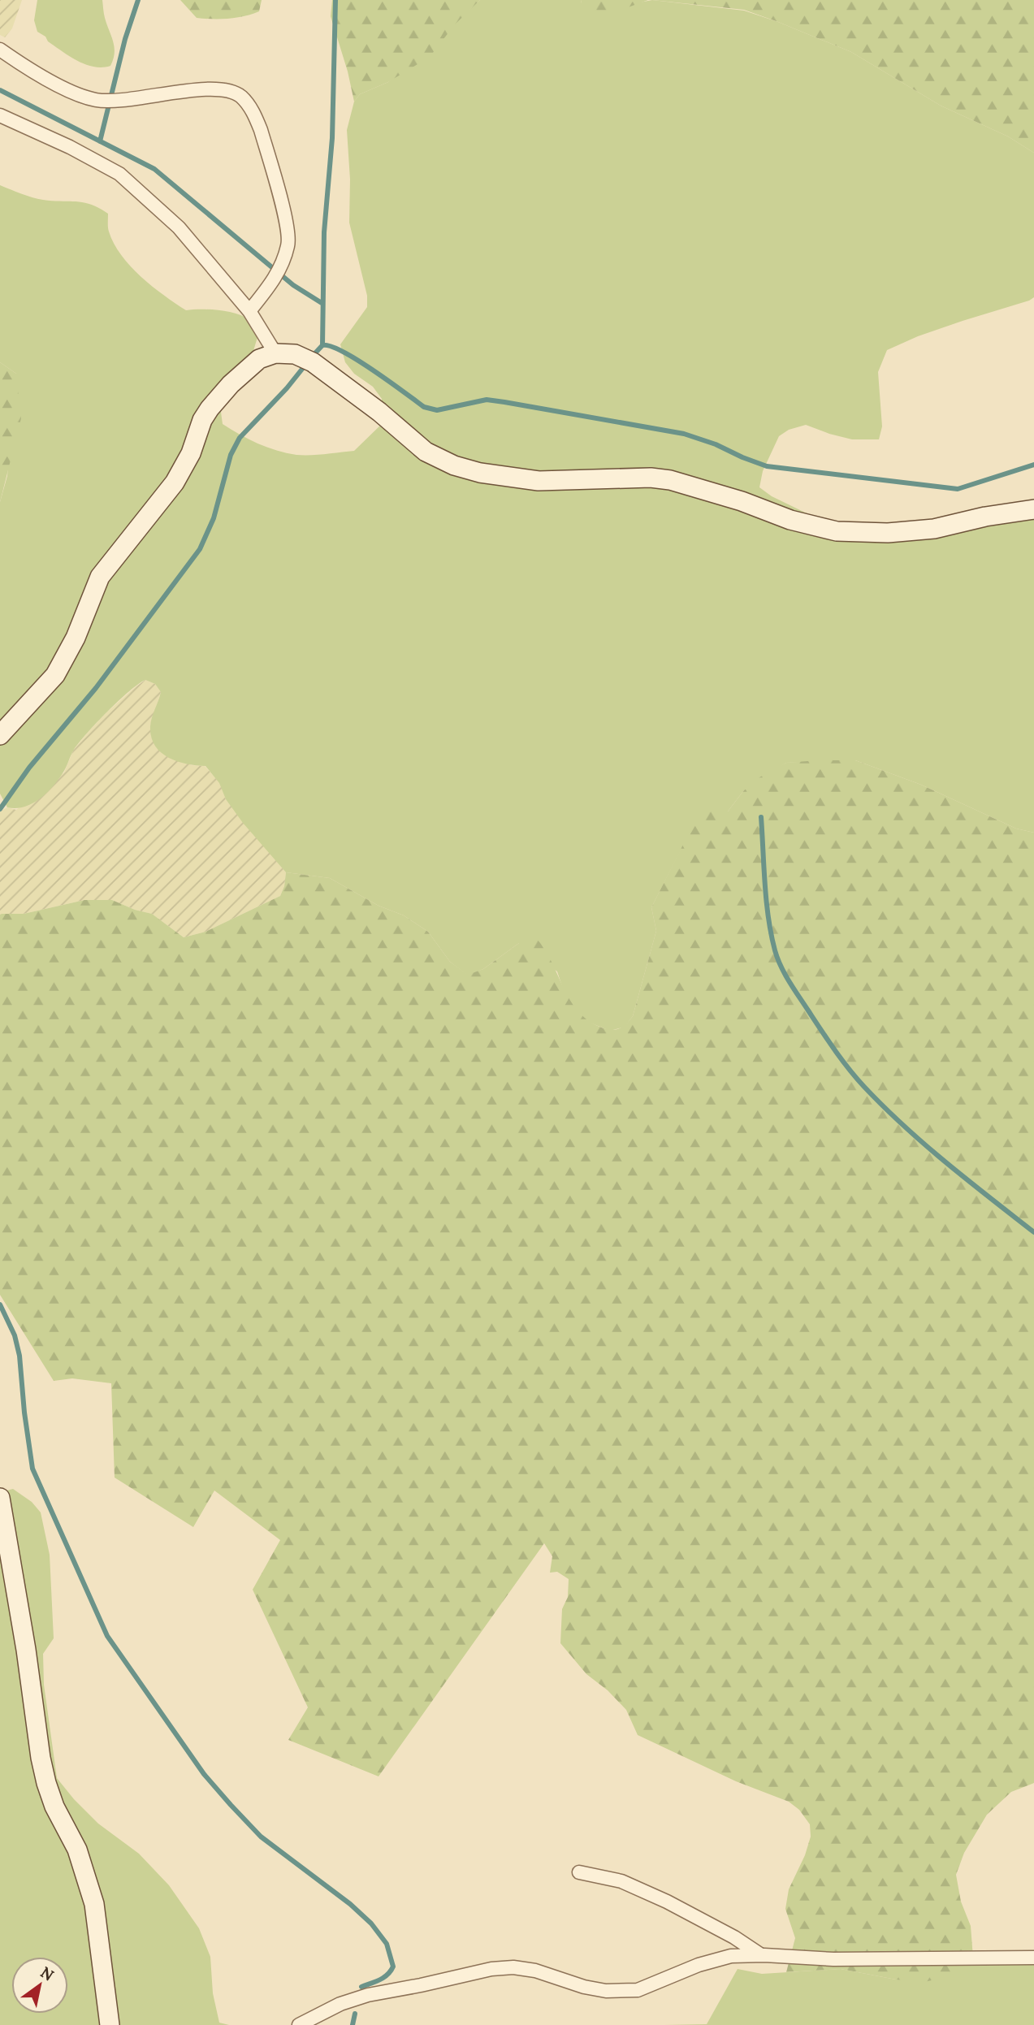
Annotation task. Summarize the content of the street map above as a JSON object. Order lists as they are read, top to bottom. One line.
{"north":"top right"}
